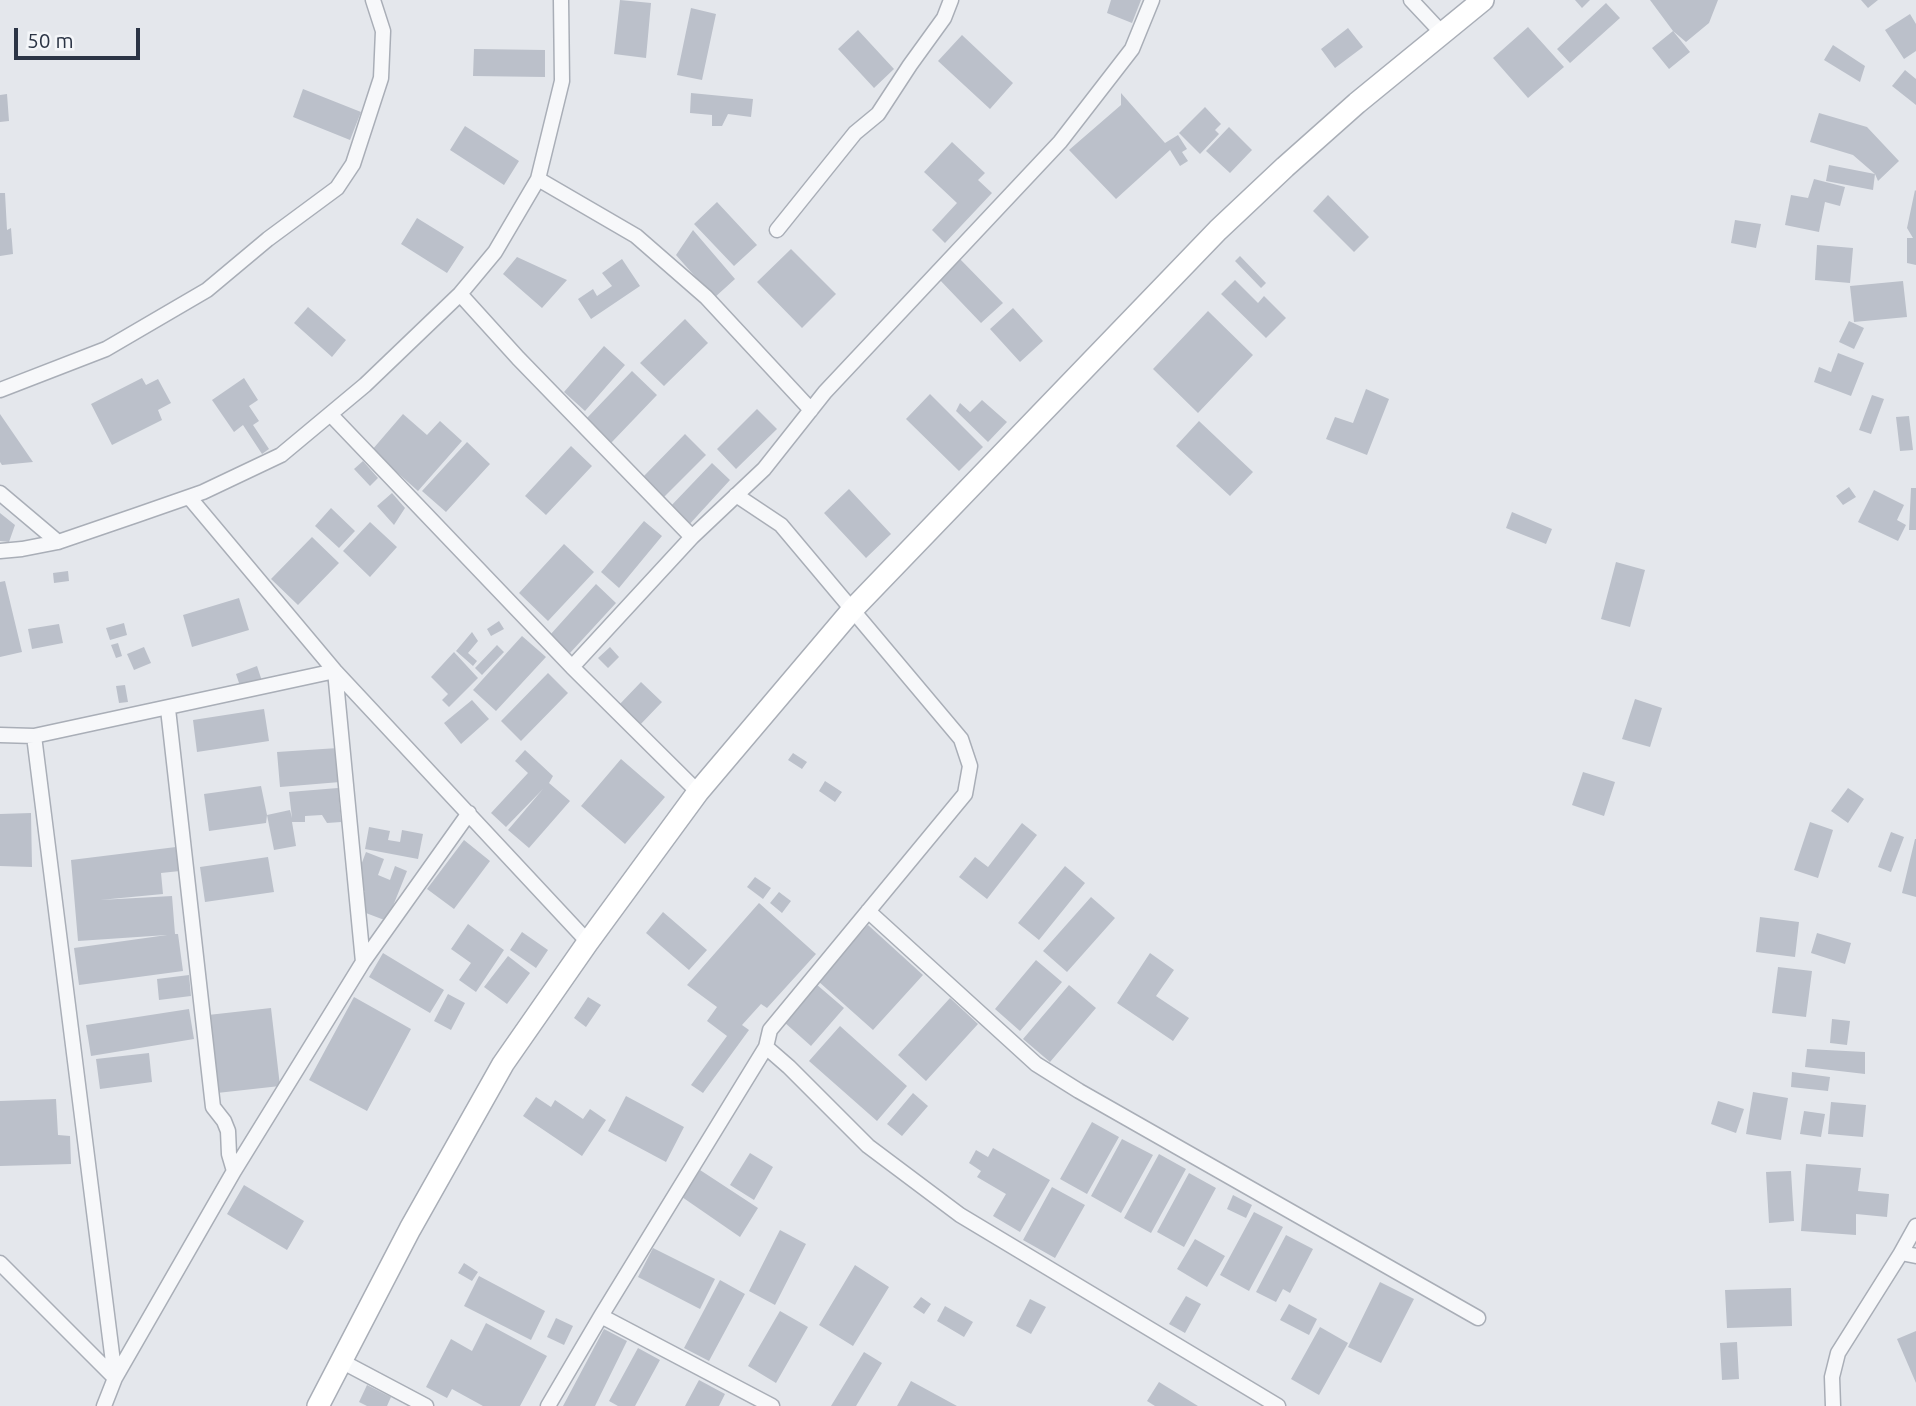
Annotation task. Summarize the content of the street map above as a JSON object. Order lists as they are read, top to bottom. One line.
{"scale_bar":"50 m"}
